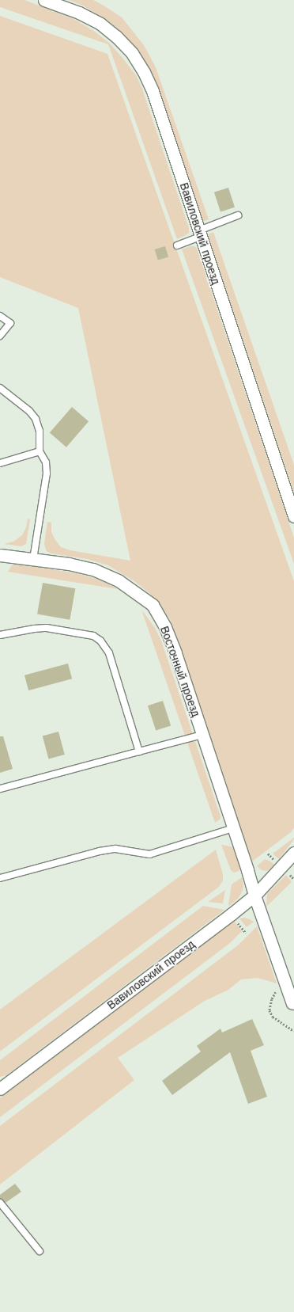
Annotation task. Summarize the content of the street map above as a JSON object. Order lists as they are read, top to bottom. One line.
{"streets":{"street":["Вавиловский проезд","Восточный проезд"]},"crossings":[["Вавиловский проезд","Восточный проезд"]]}
